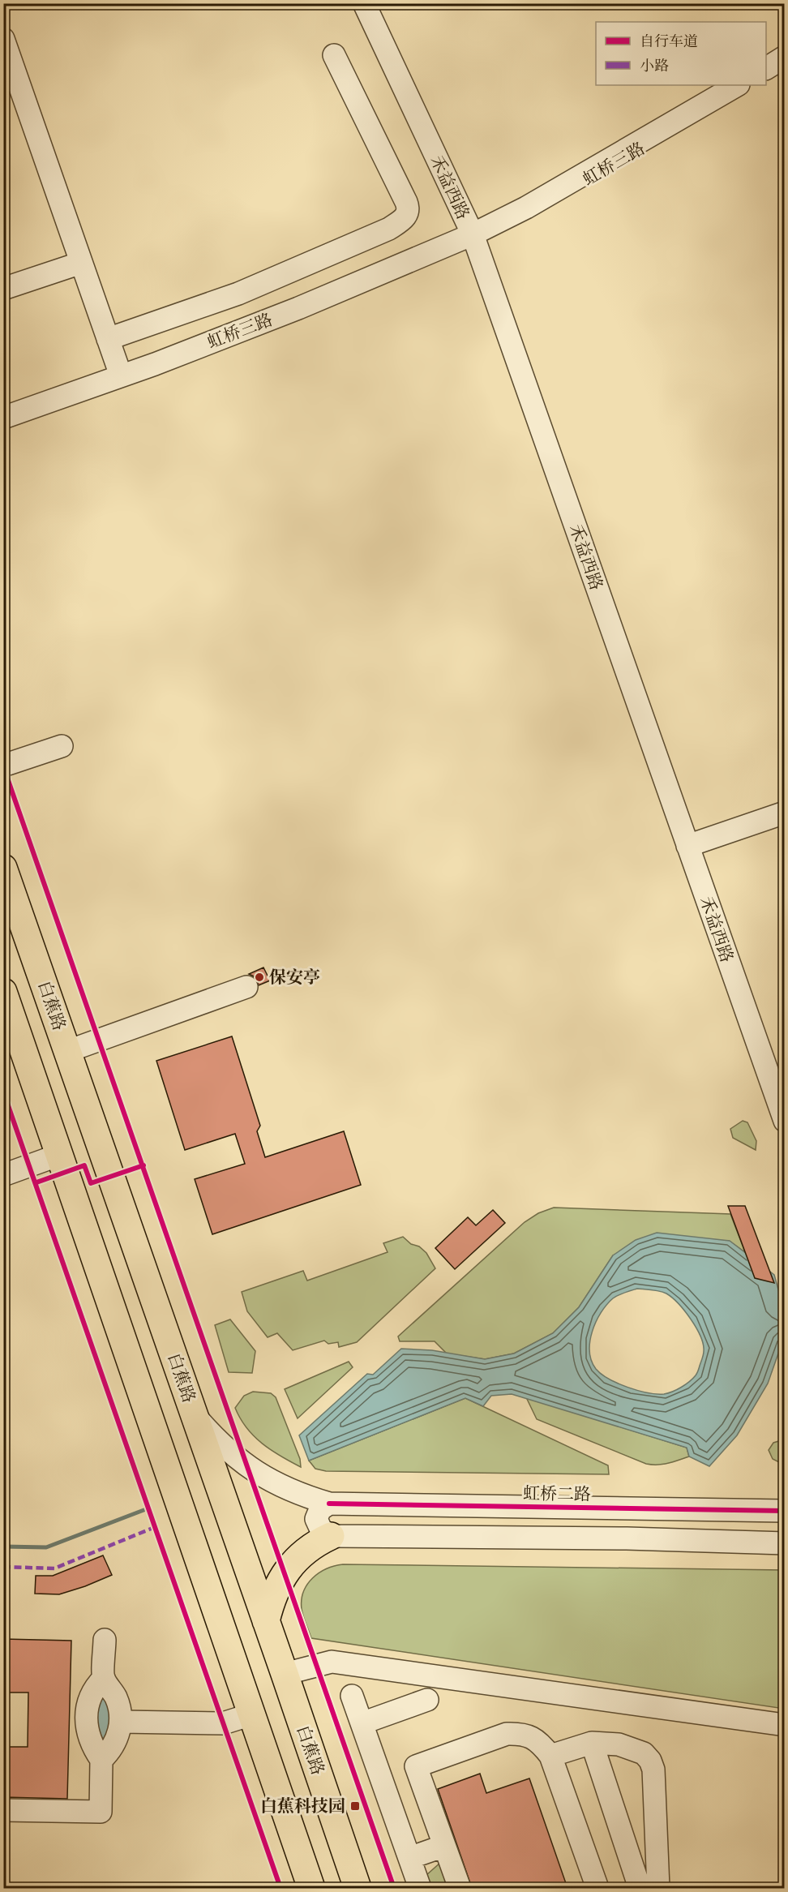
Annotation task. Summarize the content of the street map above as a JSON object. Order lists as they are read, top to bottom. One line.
{"streets":{"main road":["白蕉路"],"street":["虹桥三路","禾益西路","虹桥二路"]},"crossings":[["虹桥三路","禾益西路"],["白蕉路","虹桥二路"]],"places":{"other":["保安亭"],"transit":["白蕉科技园"]},"legend":["自行车道","小路"]}
